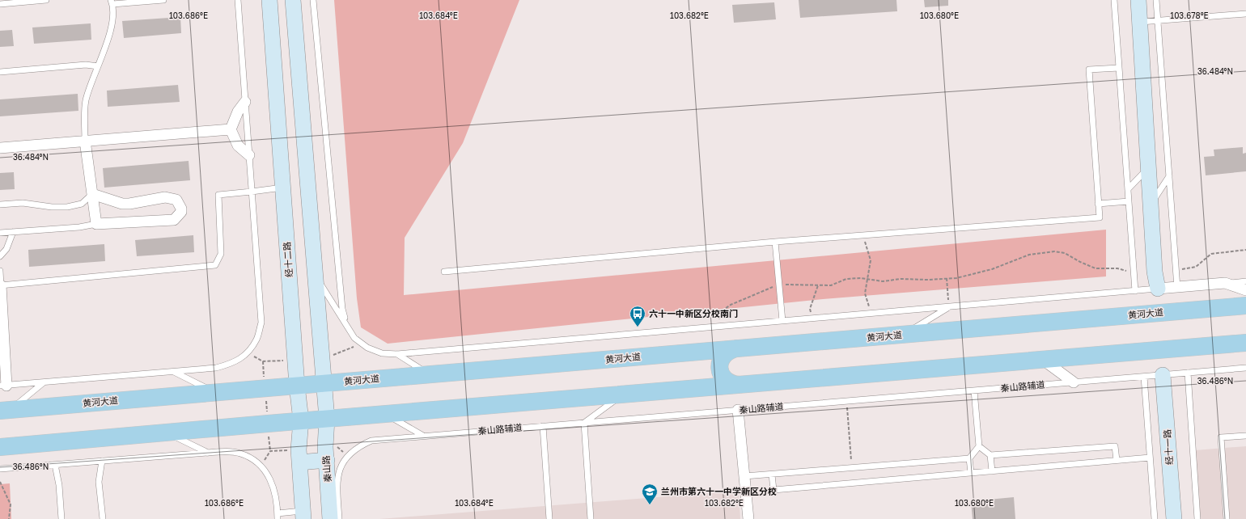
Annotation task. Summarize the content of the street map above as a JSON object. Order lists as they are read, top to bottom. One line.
{"streets":{"main road":["经十二路","黄河大道","经十一路","秦山路"],"lane":["秦山路辅道"]},"crossings":[["经十二路","黄河大道"],["黄河大道","秦山路"],["秦山路辅道","经十一路"]],"places":{"bus stop":["六十一中新区分校南门"],"school or university":["兰州市第六十一中学新区分校"]},"coordinates":["103.686°E","103.684°E","103.682°E","103.680°E","103.678°E","36.484°N","36.486°N"]}
